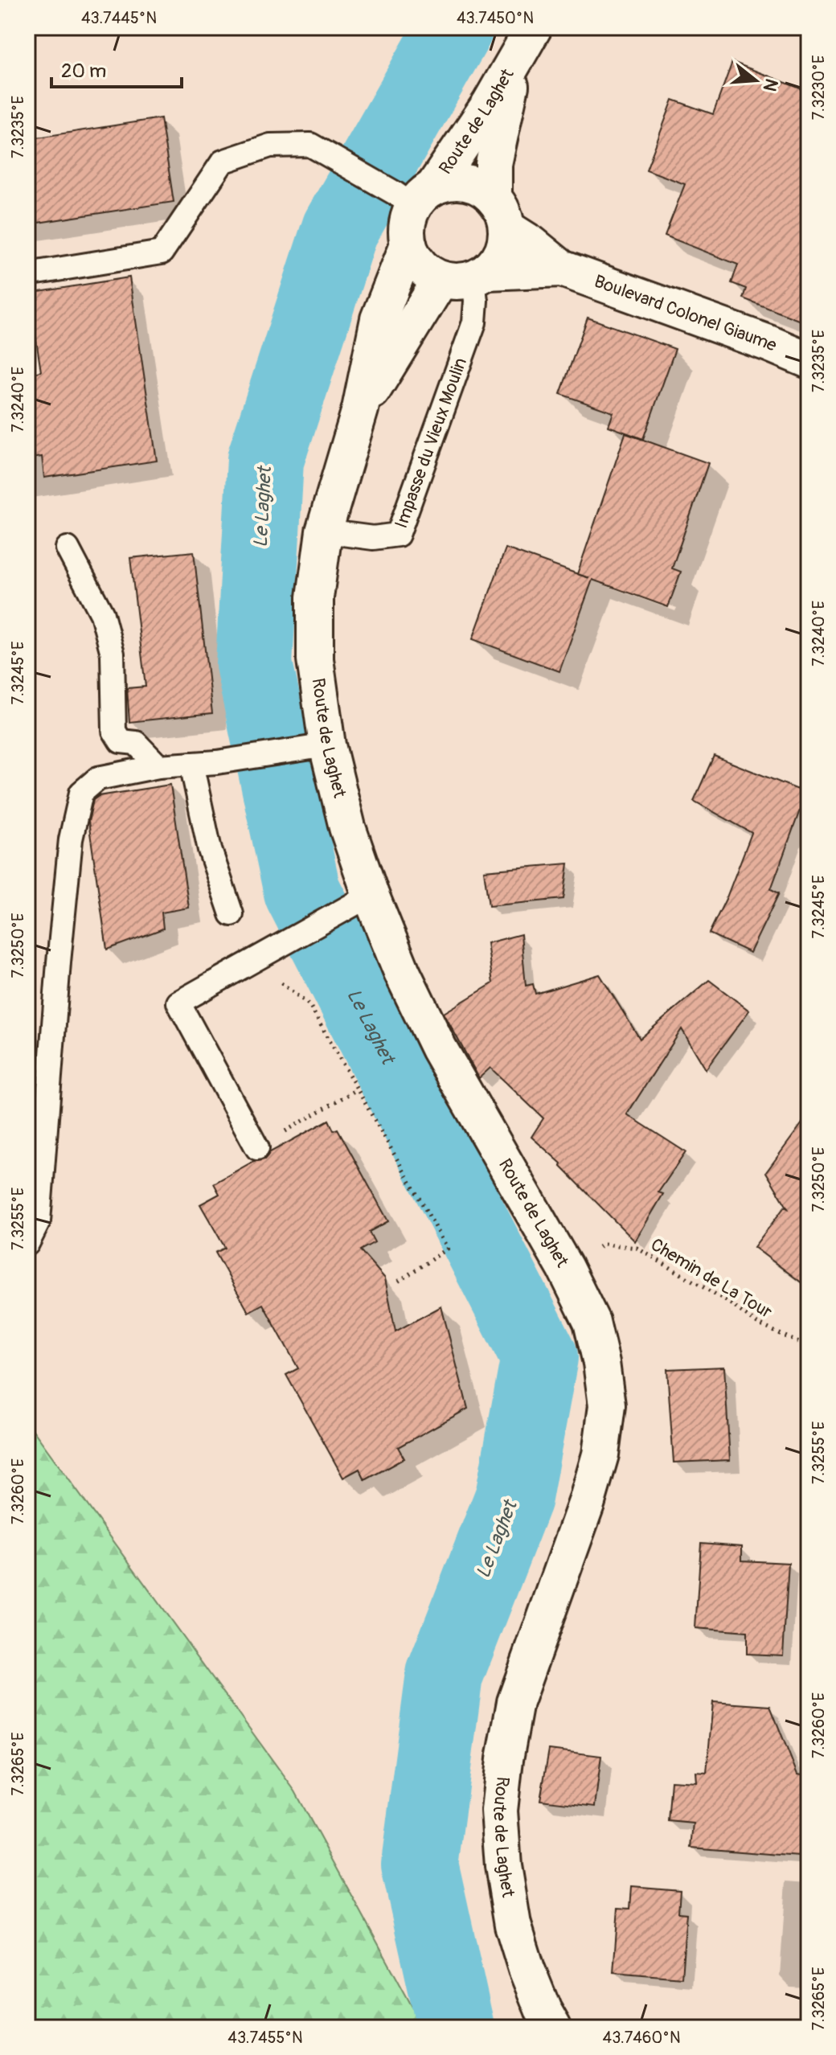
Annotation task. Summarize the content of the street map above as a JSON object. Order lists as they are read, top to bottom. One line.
{"streets":{"main road":["Route de Laghet","Boulevard Colonel Giaume"],"lane":["Impasse du Vieux Moulin"],"path":["Chemin de La Tour"]},"crossings":[["Route de Laghet","Boulevard Colonel Giaume"],["Route de Laghet","Impasse du Vieux Moulin"],["Boulevard Colonel Giaume","Impasse du Vieux Moulin"]],"water":["Le Laghet"],"scale_bar":"20 m","north":"right","coordinates":["43.7445°N","43.7450°N","7.3230°E","7.3235°E","7.3240°E","7.3245°E","7.3250°E","7.3255°E","7.3260°E","7.3265°E","43.7455°N","43.7460°N"]}
